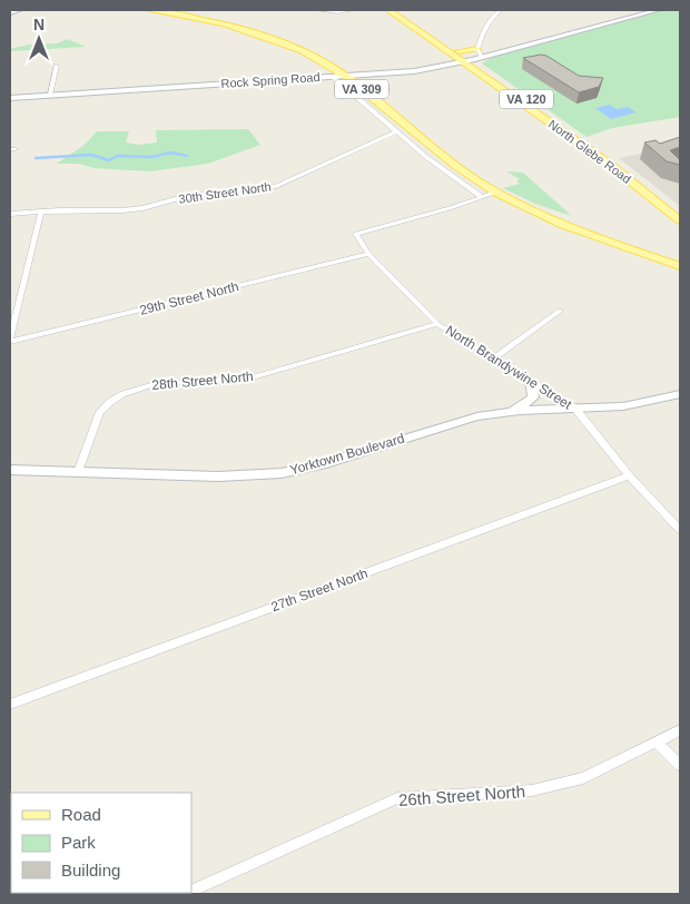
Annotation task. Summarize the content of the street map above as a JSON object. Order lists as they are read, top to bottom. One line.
{"streets":{"main road":["VA 309","VA 120","North Glebe Road"],"street":["Rock Spring Road","30th Street North","29th Street North","North Brandywine Street","28th Street North","Yorktown Boulevard","27th Street North","26th Street North"]},"crossings":[["Rock Spring Road","VA 309"],["Rock Spring Road","North Glebe Road"],["29th Street North","North Brandywine Street"],["North Brandywine Street","28th Street North"],["North Brandywine Street","Yorktown Boulevard"],["North Brandywine Street","27th Street North"],["28th Street North","Yorktown Boulevard"]],"legend":["Road","Park","Building"],"north":"top"}
